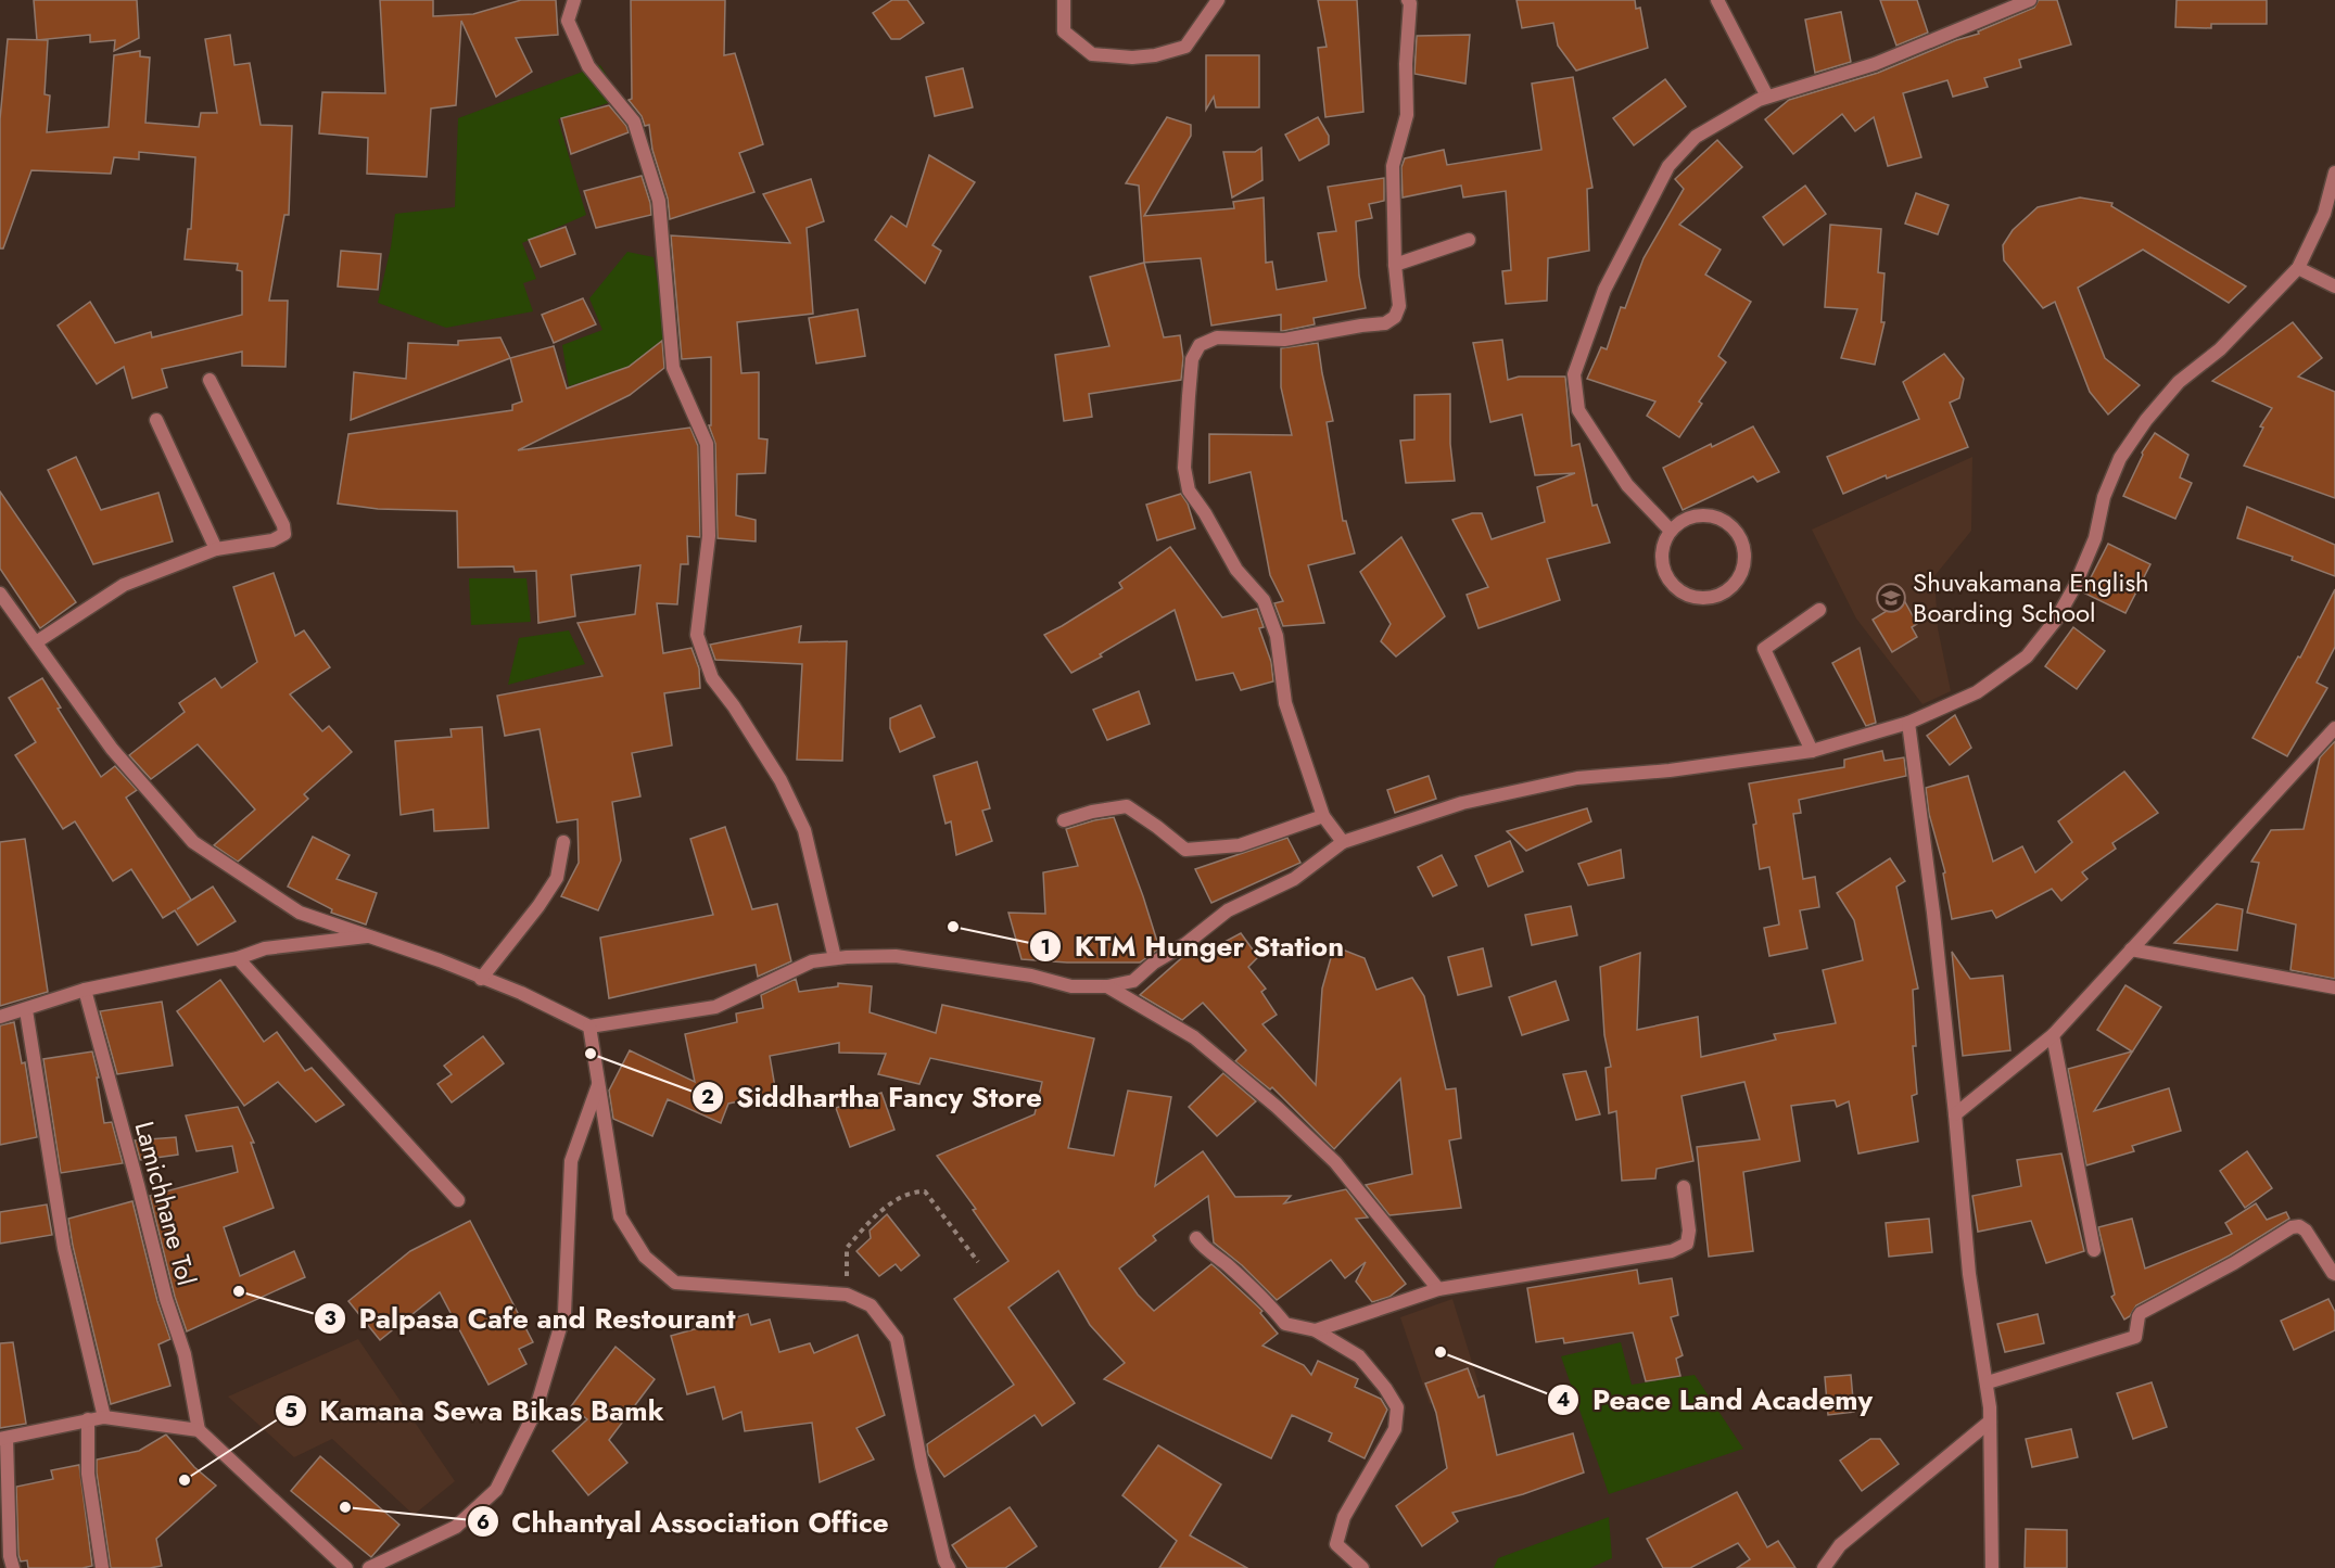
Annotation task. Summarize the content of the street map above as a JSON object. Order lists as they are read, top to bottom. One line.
{"streets":{"street":["Lamichhane Tol"]},"places":{"school or university":["Shuvakamana English Boarding School"],"other":["KTM Hunger Station","Siddhartha Fancy Store","Palpasa Cafe and Restourant","Peace Land Academy","Kamana Sewa Bikas Bamk","Chhantyal Association Office"]}}
